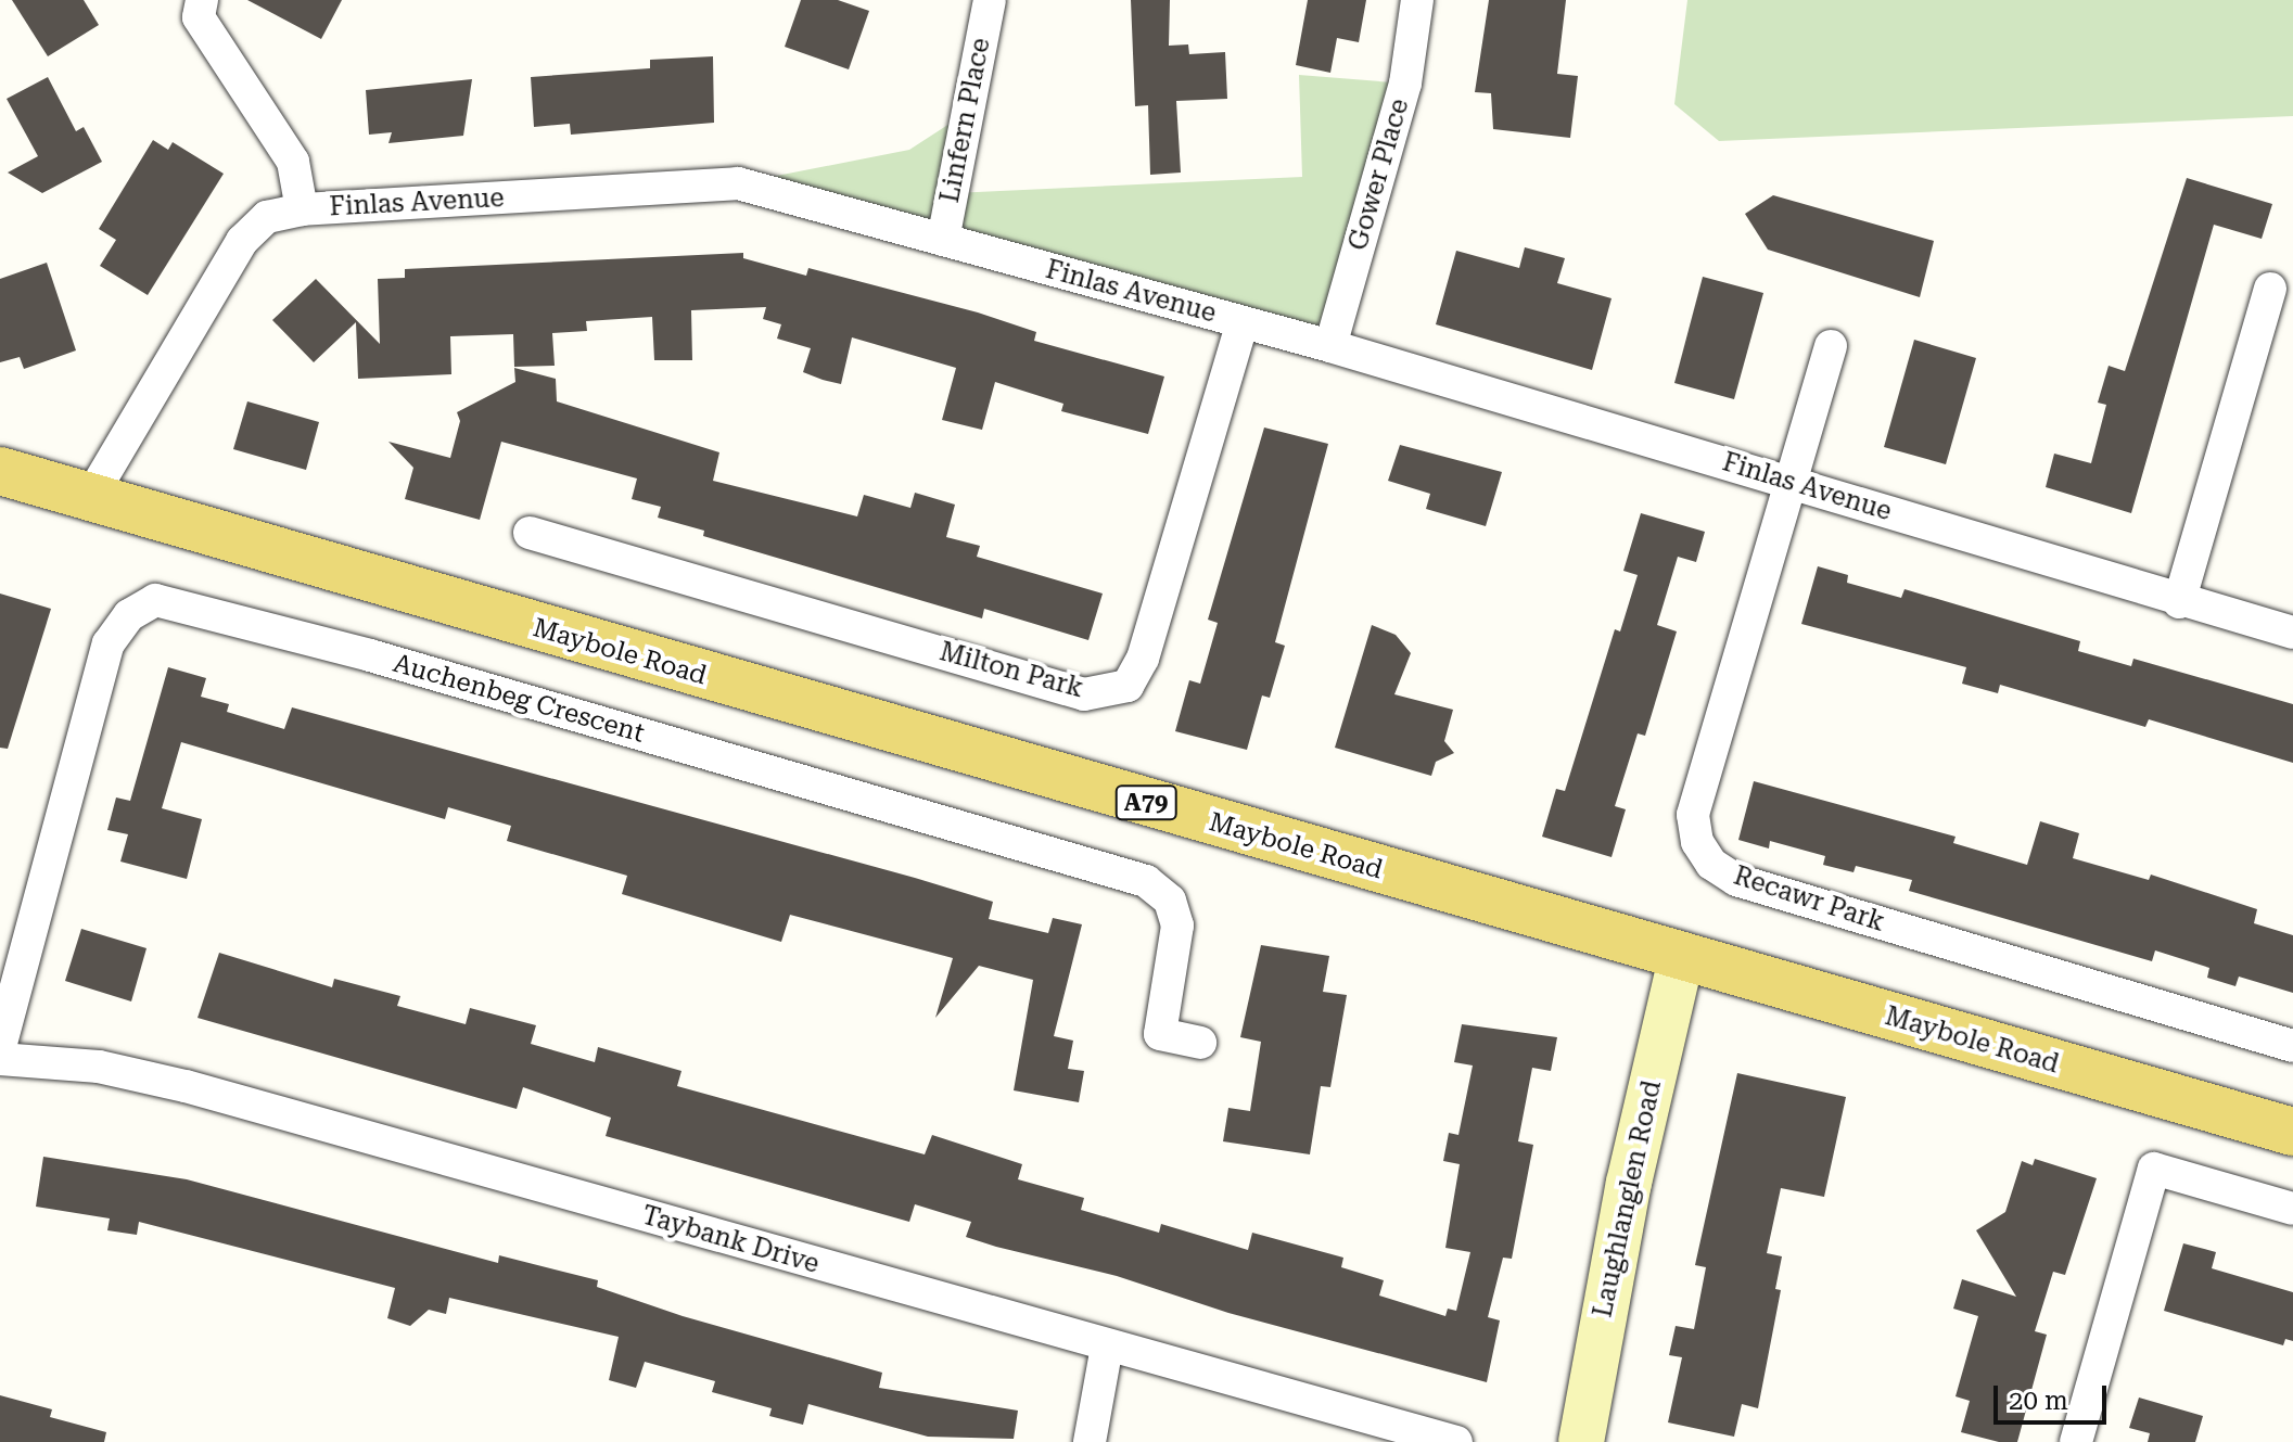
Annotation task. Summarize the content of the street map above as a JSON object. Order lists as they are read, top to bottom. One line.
{"streets":{"main road":["Maybole Road","A79"],"street":["Linfern Place","Gower Place","Finlas Avenue","Milton Park","Auchenbeg Crescent","Recawr Park","Laughlanglen Road","Taybank Drive"]},"crossings":[["Linfern Place","Finlas Avenue"],["Gower Place","Finlas Avenue"],["Finlas Avenue","Maybole Road"],["Finlas Avenue","Milton Park"],["Finlas Avenue","Recawr Park"],["Maybole Road","Laughlanglen Road"]],"scale_bar":"20 m"}
